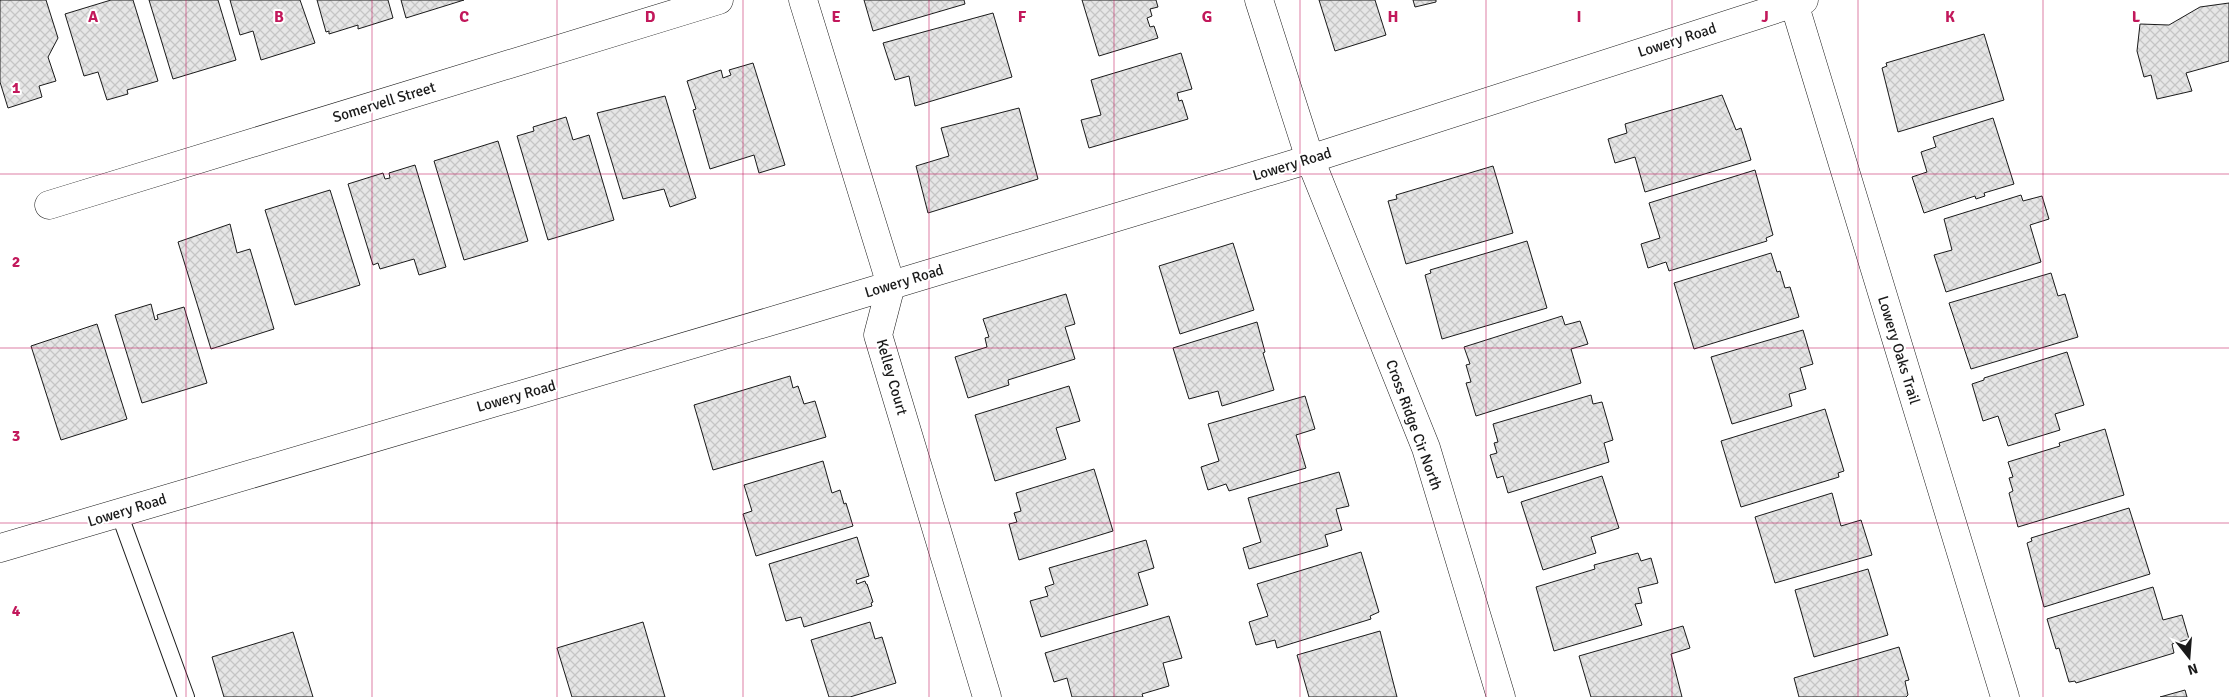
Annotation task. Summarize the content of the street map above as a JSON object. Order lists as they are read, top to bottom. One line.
{"streets":{"street":["Lowery Road","Somervell Street","Lowery Oaks Trail","Kelley Court","Cross Ridge Cir North"]},"crossings":[["Lowery Road","Lowery Oaks Trail"],["Lowery Road","Kelley Court"],["Lowery Road","Cross Ridge Cir North"]],"north":"bottom","grid":{"columns":["A","B","C","D","E","F","G","H","I","J","K","L"],"rows":["1","2","3","4"]}}
